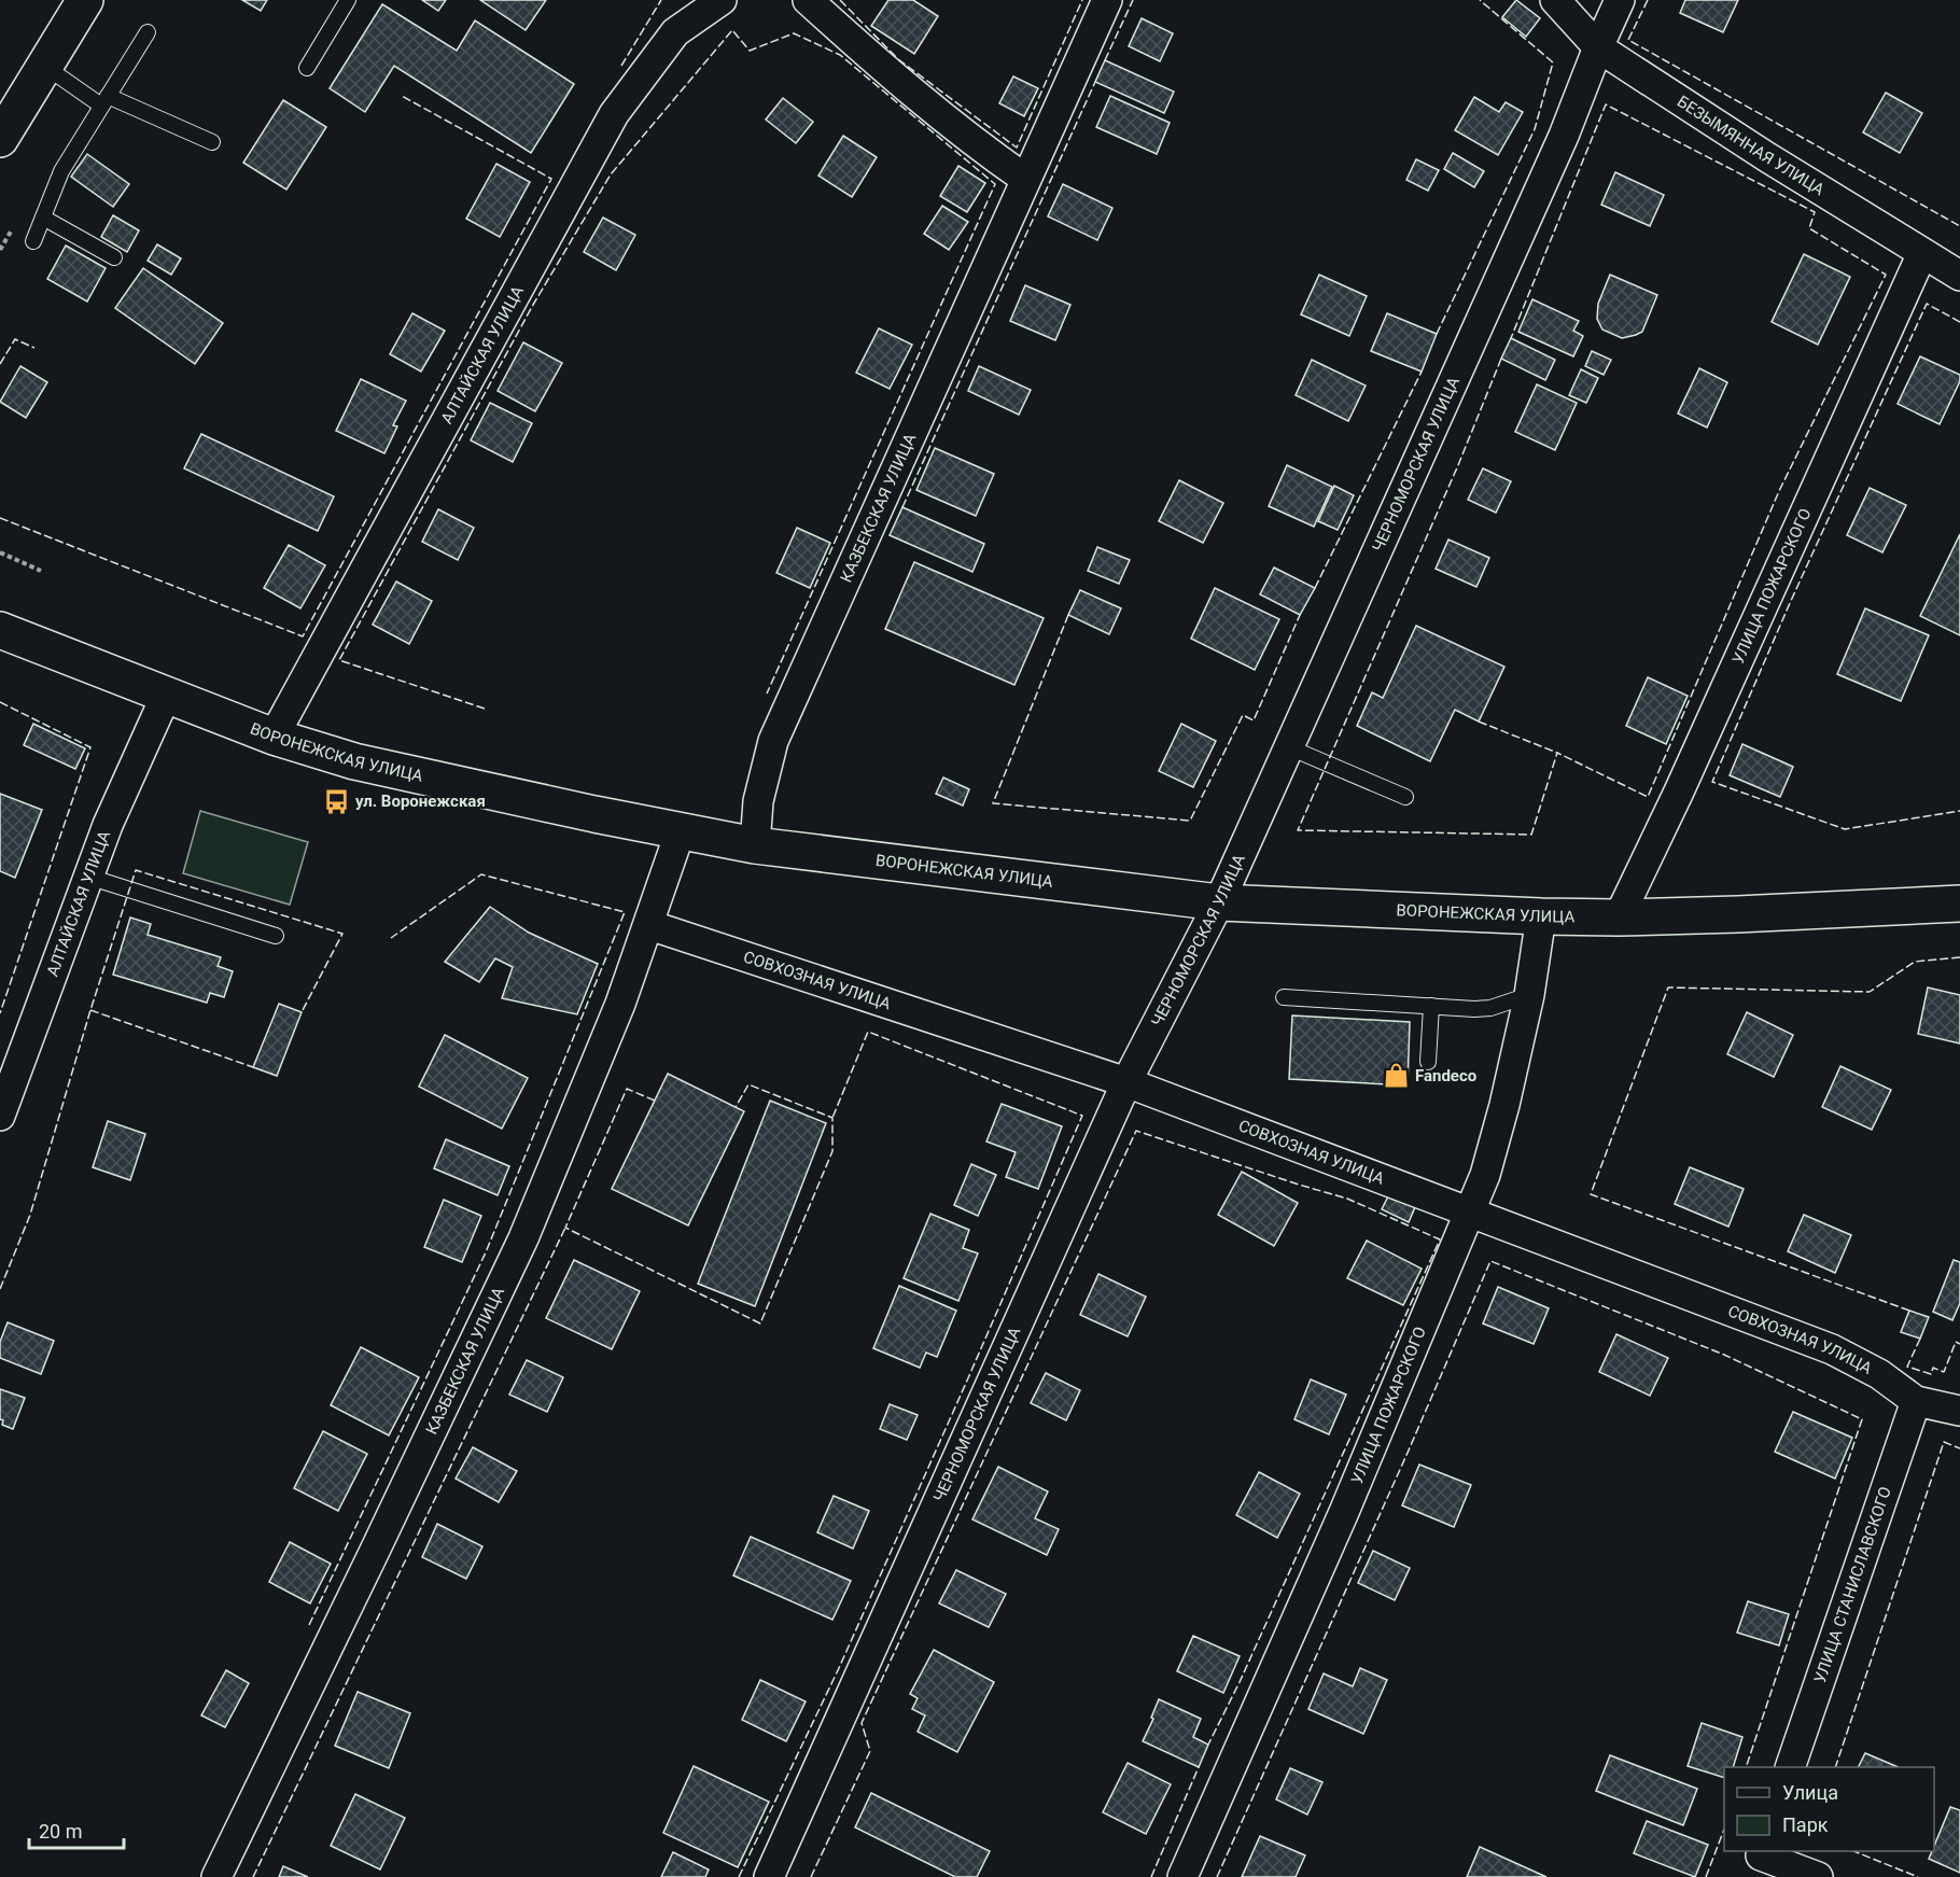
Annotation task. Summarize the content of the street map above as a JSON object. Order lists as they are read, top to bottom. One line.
{"streets":{"main road":["ВОРОНЕЖСКАЯ УЛИЦА"],"street":["БЕЗЫМЯННАЯ УЛИЦА","АЛТАЙСКАЯ УЛИЦА","ЧЕРНОМОРСКАЯ УЛИЦА","КАЗБЕКСКАЯ УЛИЦА","УЛИЦА ПОЖАРСКОГО","СОВХОЗНАЯ УЛИЦА","УЛИЦА СТАНИСЛАВСКОГО"]},"crossings":[["БЕЗЫМЯННАЯ УЛИЦА","ЧЕРНОМОРСКАЯ УЛИЦА"],["БЕЗЫМЯННАЯ УЛИЦА","УЛИЦА ПОЖАРСКОГО"],["АЛТАЙСКАЯ УЛИЦА","ВОРОНЕЖСКАЯ УЛИЦА"],["ЧЕРНОМОРСКАЯ УЛИЦА","ВОРОНЕЖСКАЯ УЛИЦА"],["ЧЕРНОМОРСКАЯ УЛИЦА","СОВХОЗНАЯ УЛИЦА"],["КАЗБЕКСКАЯ УЛИЦА","ВОРОНЕЖСКАЯ УЛИЦА"],["КАЗБЕКСКАЯ УЛИЦА","СОВХОЗНАЯ УЛИЦА"],["УЛИЦА ПОЖАРСКОГО","ВОРОНЕЖСКАЯ УЛИЦА"],["УЛИЦА ПОЖАРСКОГО","СОВХОЗНАЯ УЛИЦА"],["СОВХОЗНАЯ УЛИЦА","УЛИЦА СТАНИСЛАВСКОГО"]],"places":{"bus stop":["ул. Воронежская"],"shop":["Fandeco"]},"legend":["Улица","Парк"],"scale_bar":"20 m"}
